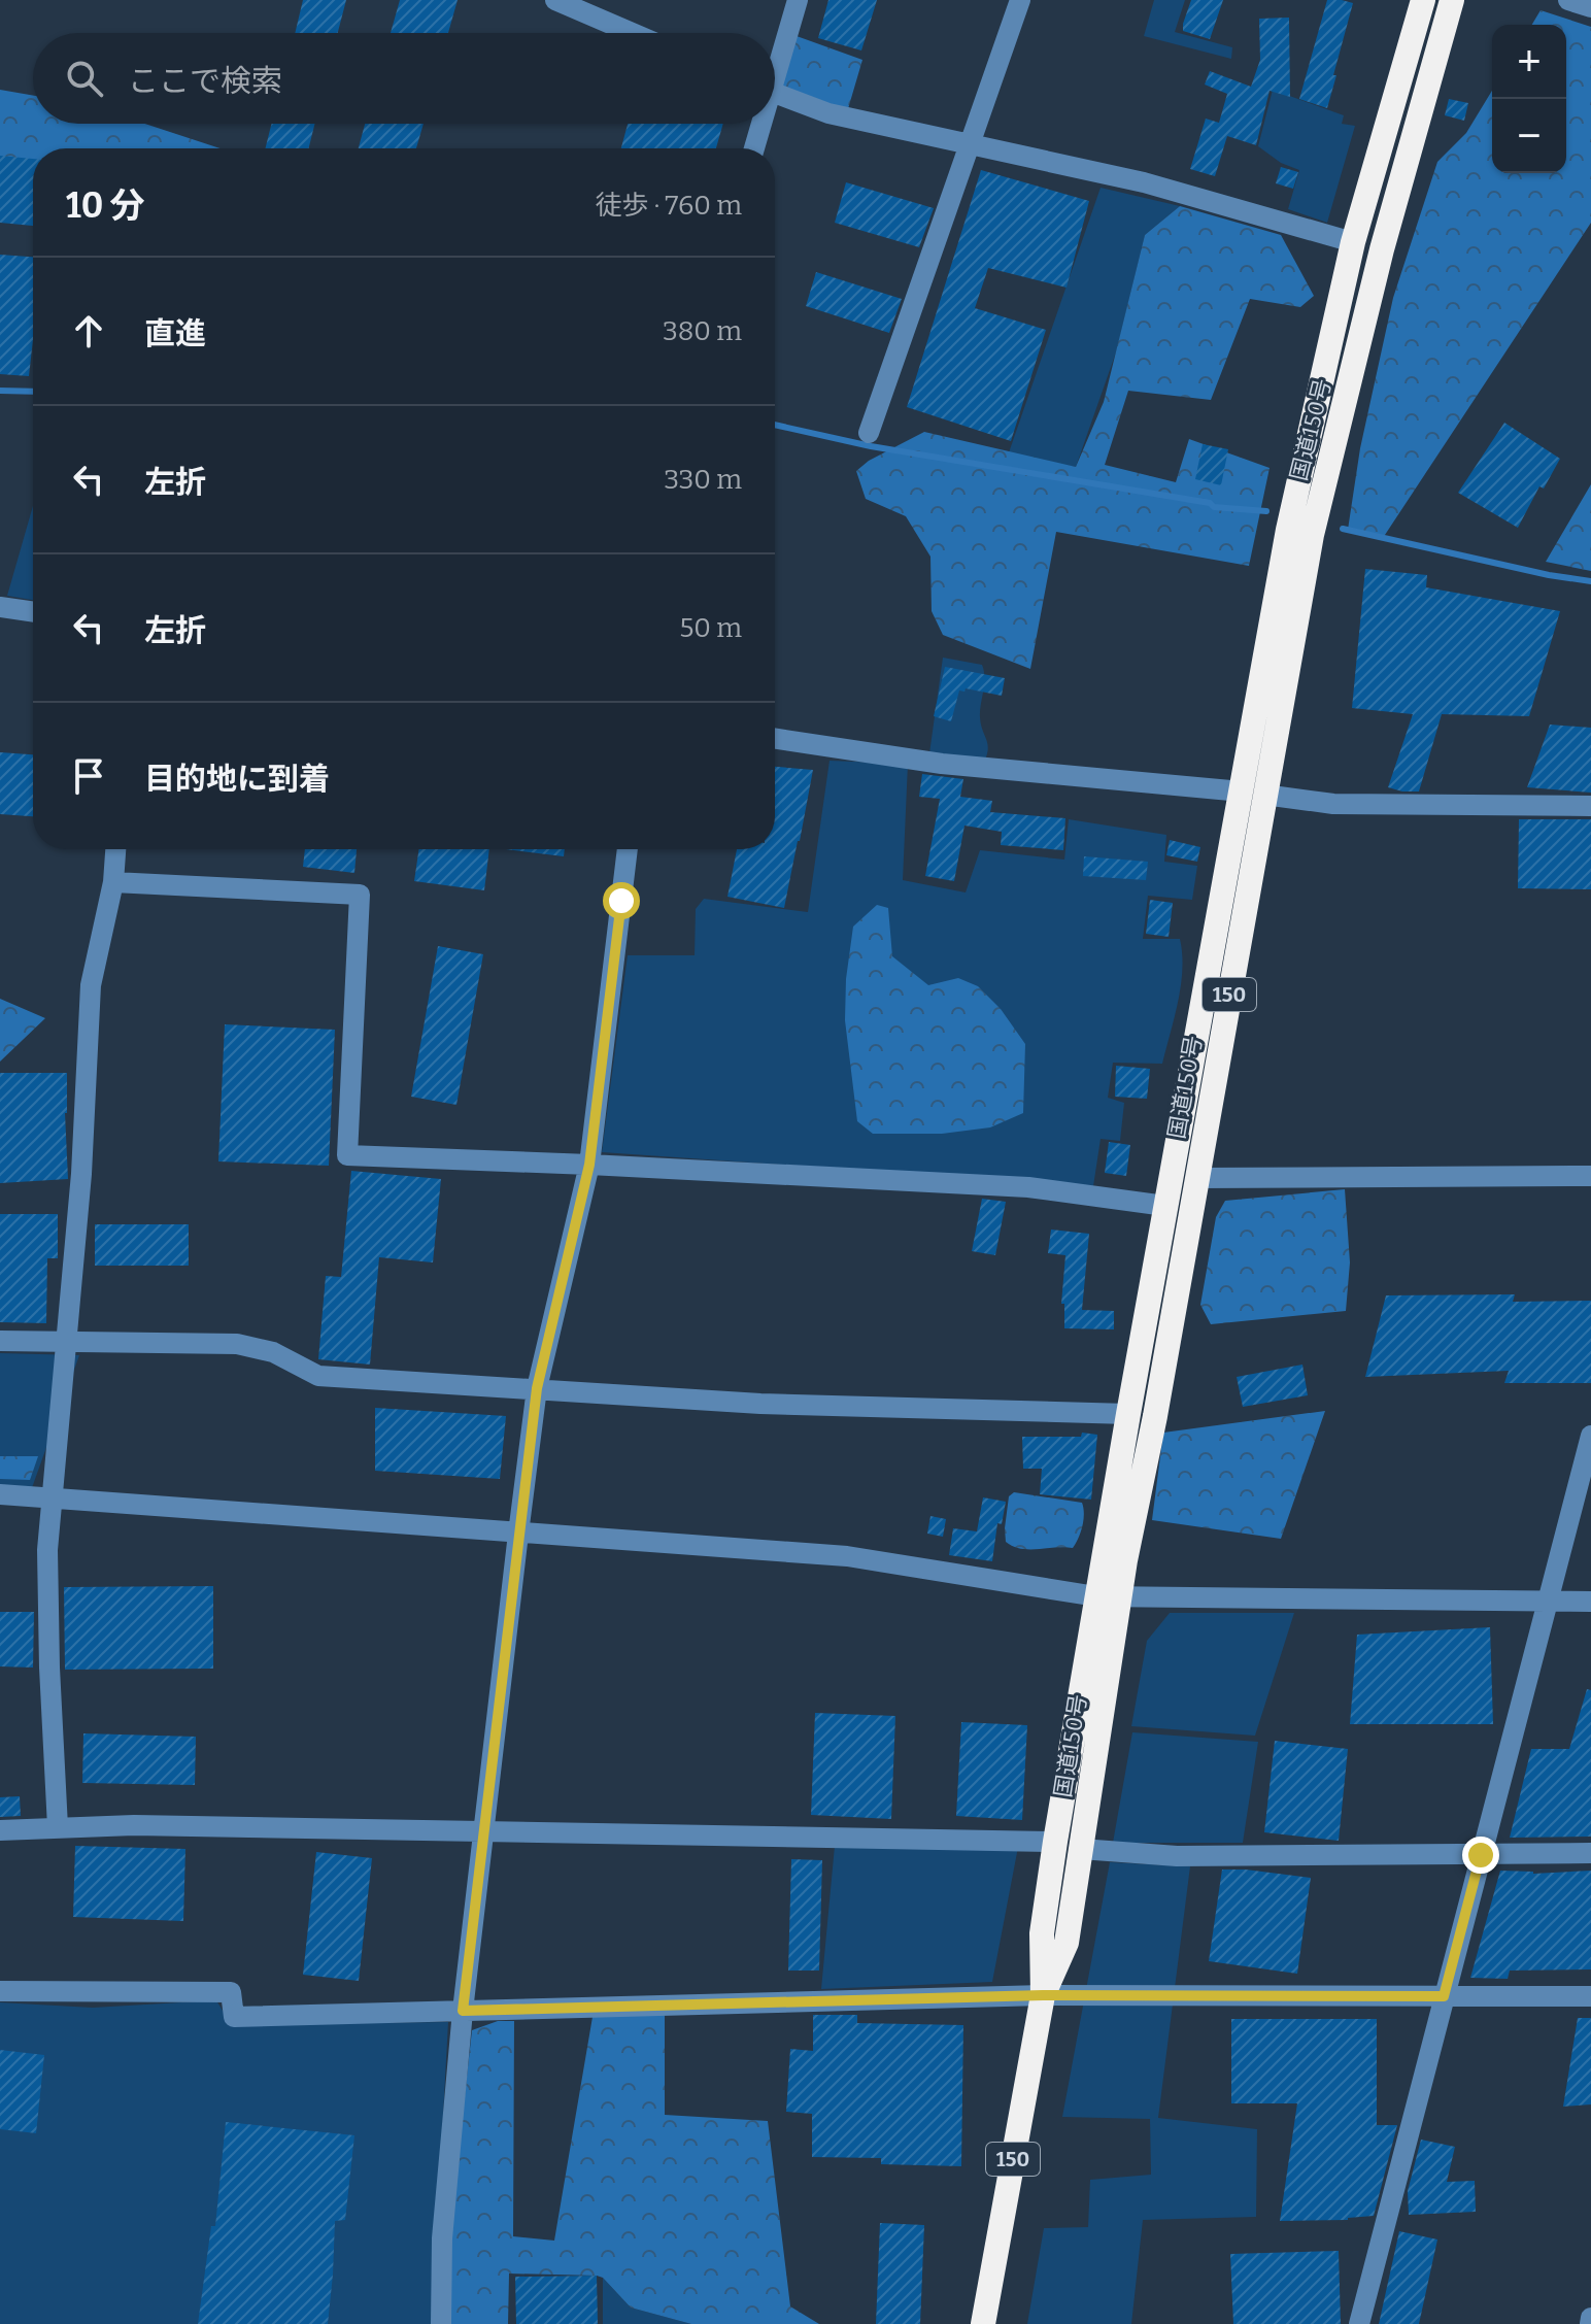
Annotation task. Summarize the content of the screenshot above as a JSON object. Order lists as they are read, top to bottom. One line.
{"streets":{"highway":["国道150号","150"]},"page":{"map_buttons":["+","−"],"search":"ここで検索","heading":["10 分","徒歩 · 760 m"],"list":[["直進","380 m"],["左折","330 m"],["左折","50 m"],"目的地に到着"]}}
